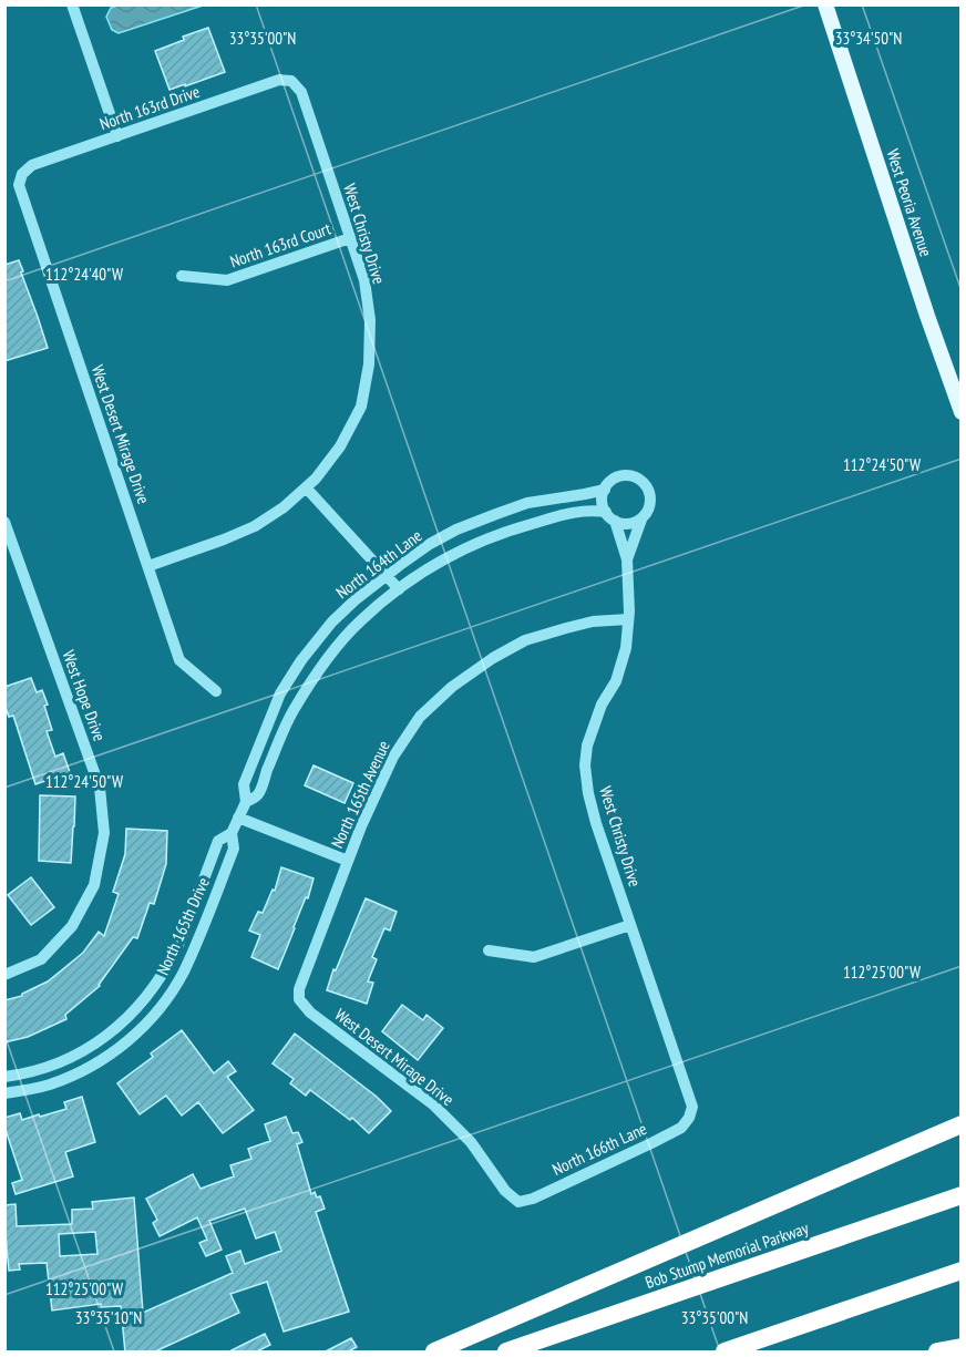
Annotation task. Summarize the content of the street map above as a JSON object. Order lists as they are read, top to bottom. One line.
{"streets":{"highway":["Bob Stump Memorial Parkway"],"main road":["West Peoria Avenue"],"street":["North 163rd Drive","West Christy Drive","North 163rd Court","West Desert Mirage Drive","North 164th Lane","West Hope Drive","North 165th Avenue","North 165th Drive","North 166th Lane"]},"crossings":[["North 163rd Drive","West Christy Drive"],["North 163rd Drive","West Desert Mirage Drive"],["West Christy Drive","North 163rd Court"],["West Christy Drive","West Desert Mirage Drive"],["West Christy Drive","North 165th Avenue"],["West Christy Drive","North 166th Lane"],["West Desert Mirage Drive","North 165th Avenue"],["West Desert Mirage Drive","North 166th Lane"],["North 164th Lane","North 165th Drive"]],"coordinates":["33°35'00\"N","33°34'50\"N","112°24'40\"W","112°24'50\"W","112°25'00\"W","33°35'10\"N"]}
